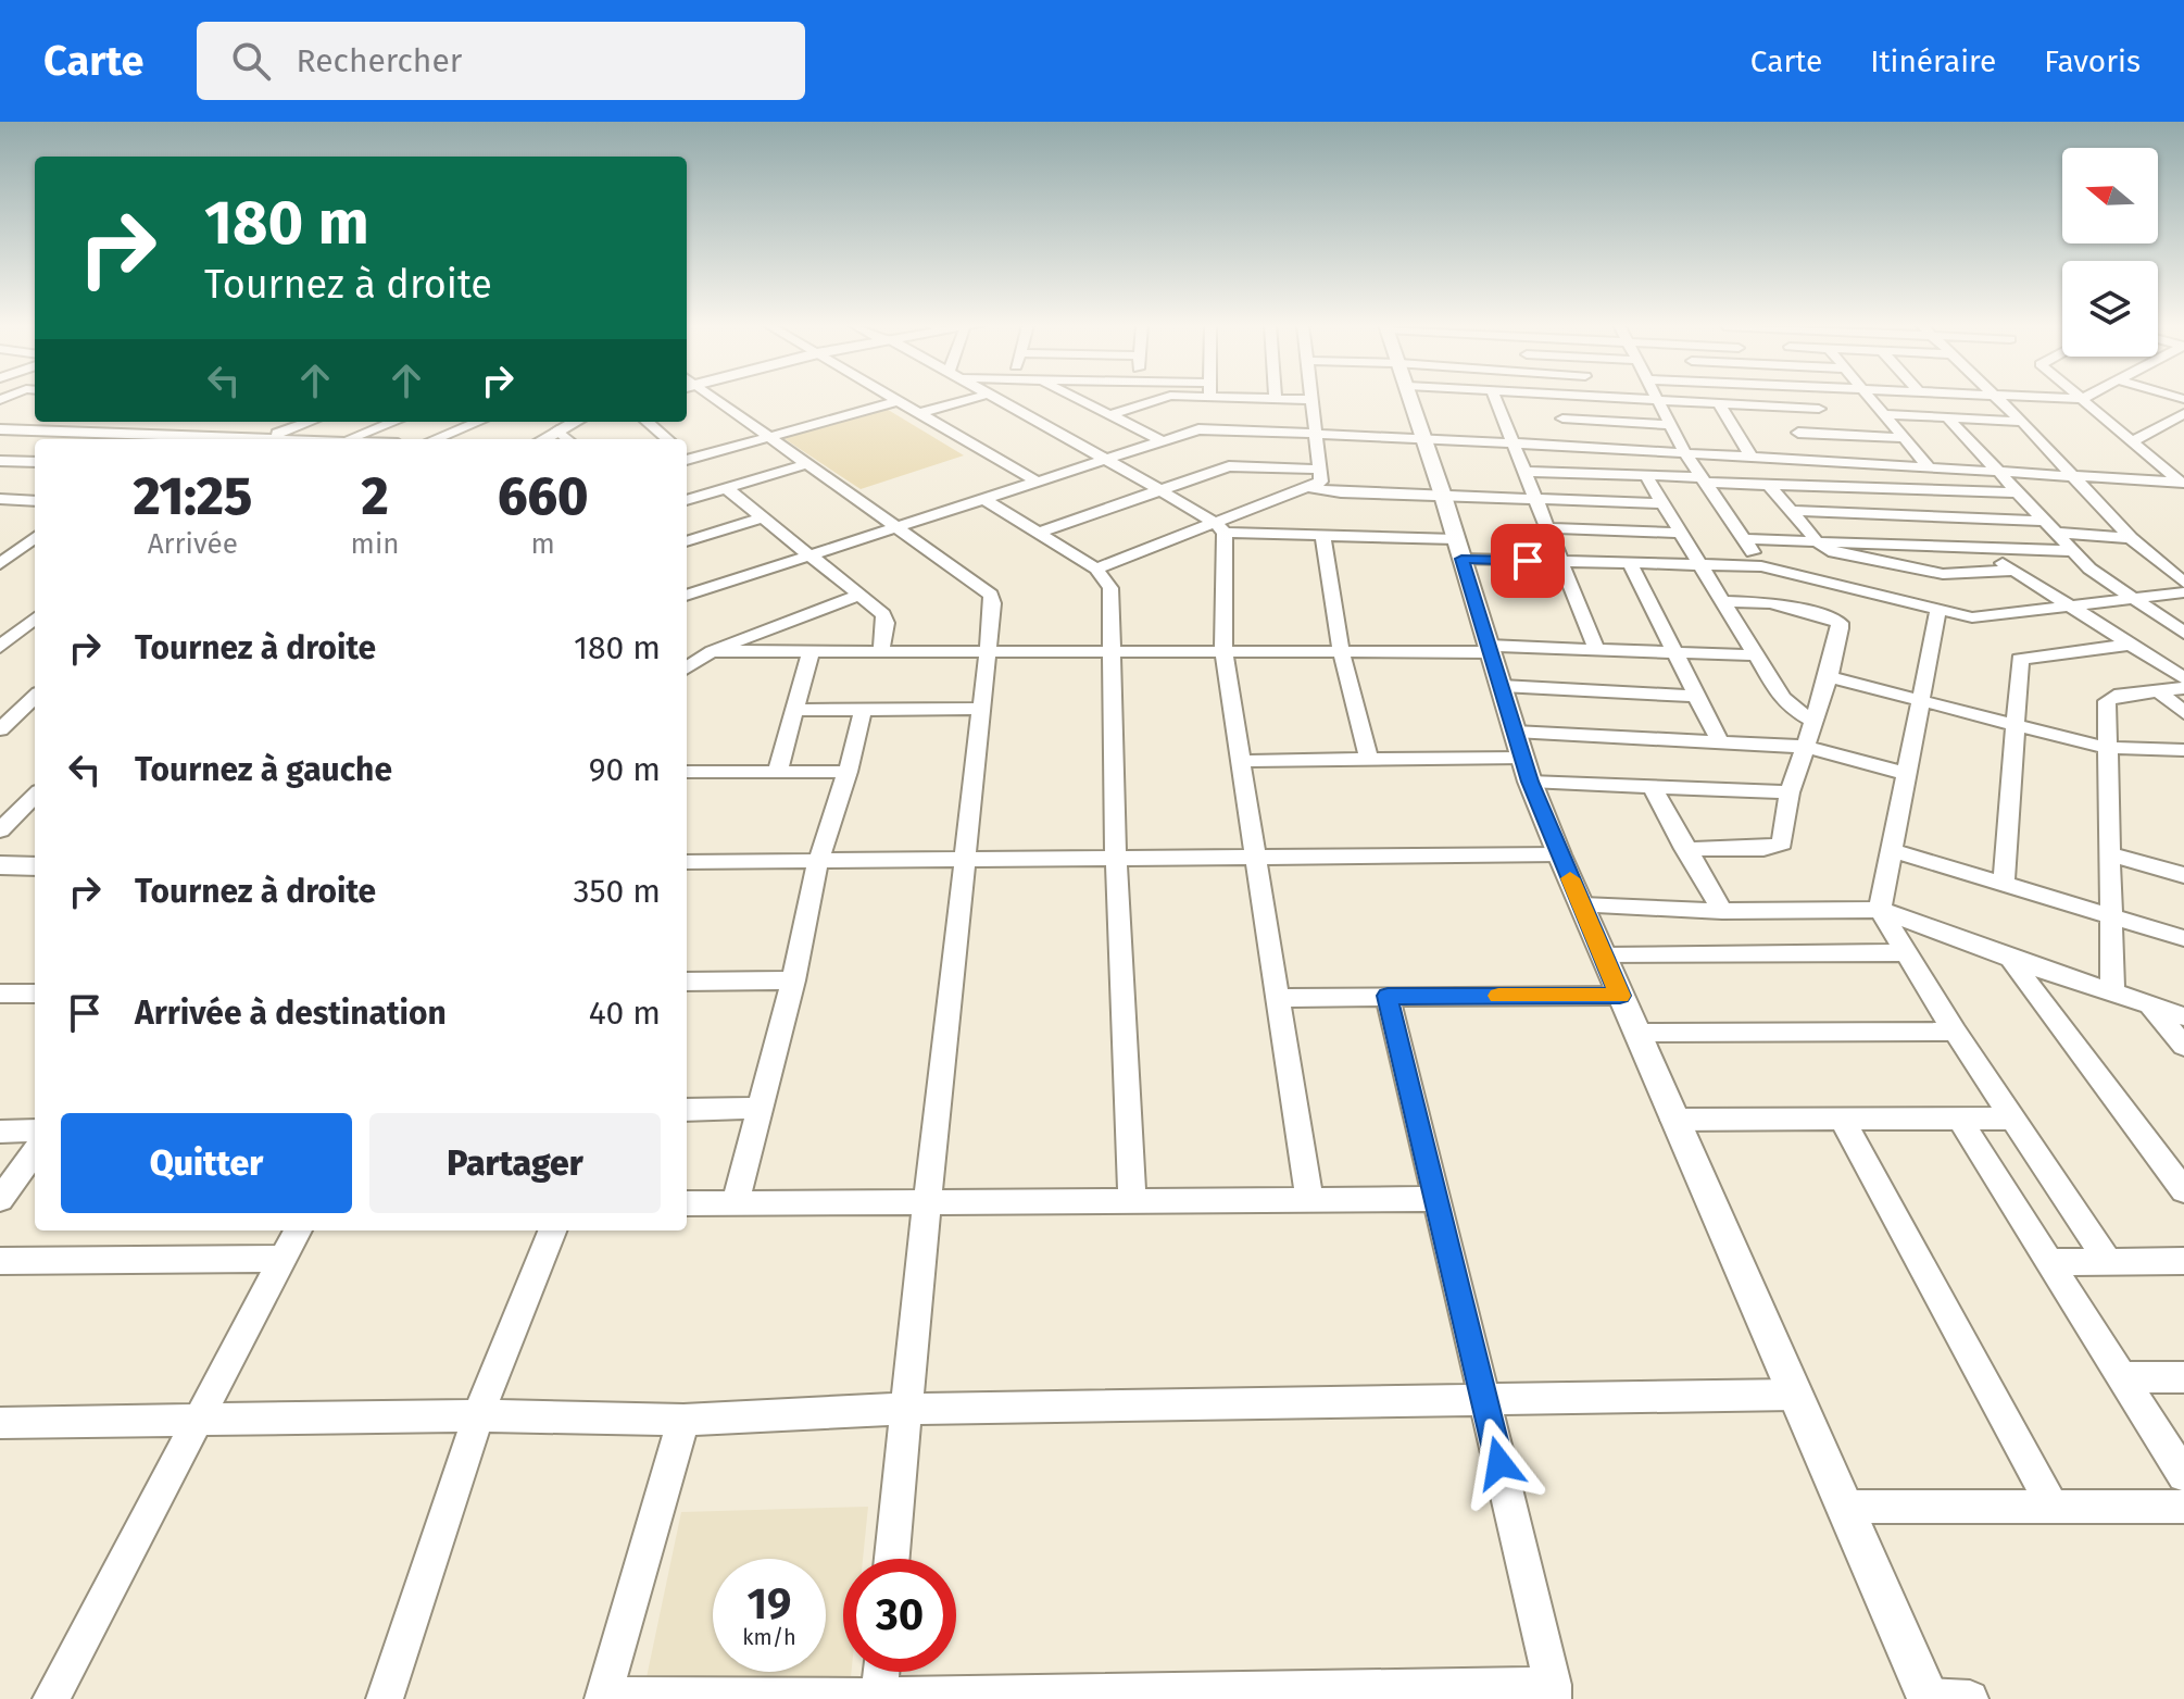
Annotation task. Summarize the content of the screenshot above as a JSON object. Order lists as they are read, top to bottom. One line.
{"north":"left","page":{"header":"Carte","search":"Rechercher","nav":["Carte","Itinéraire","Favoris"],"turn":["180 m","Tournez à droite"],"eta":["21:25","Arrivée","2","min","660","m"],"list":[{"name":"Tournez à droite","value":"180 m"},{"name":"Tournez à gauche","value":"90 m"},{"name":"Tournez à droite","value":"350 m"},{"name":"Arrivée à destination","value":"40 m"}],"buttons":["Quitter","Partager"],"speed":"19 km/h","limit":"30"}}
